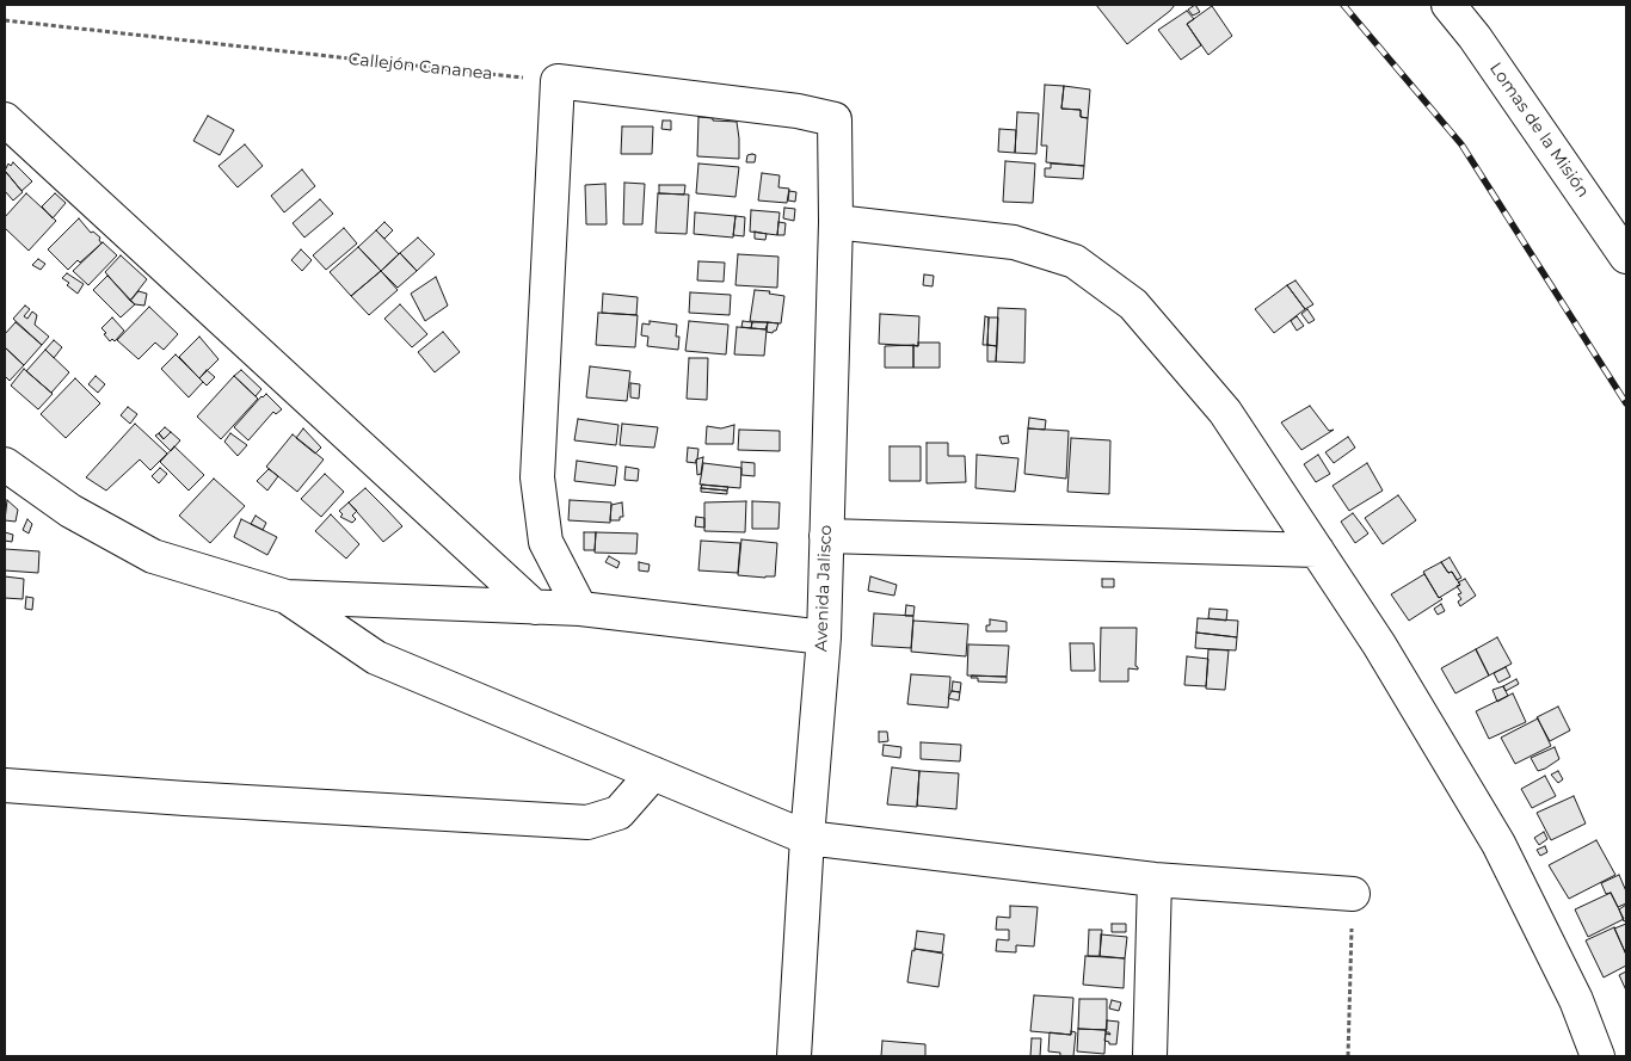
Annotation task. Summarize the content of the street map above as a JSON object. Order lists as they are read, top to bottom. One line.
{"streets":{"street":["Lomas de la Misión","Avenida Jalisco"],"path":["Callejón Cananea"]},"crossings":[["Callejón Cananea","Avenida Jalisco"]]}
